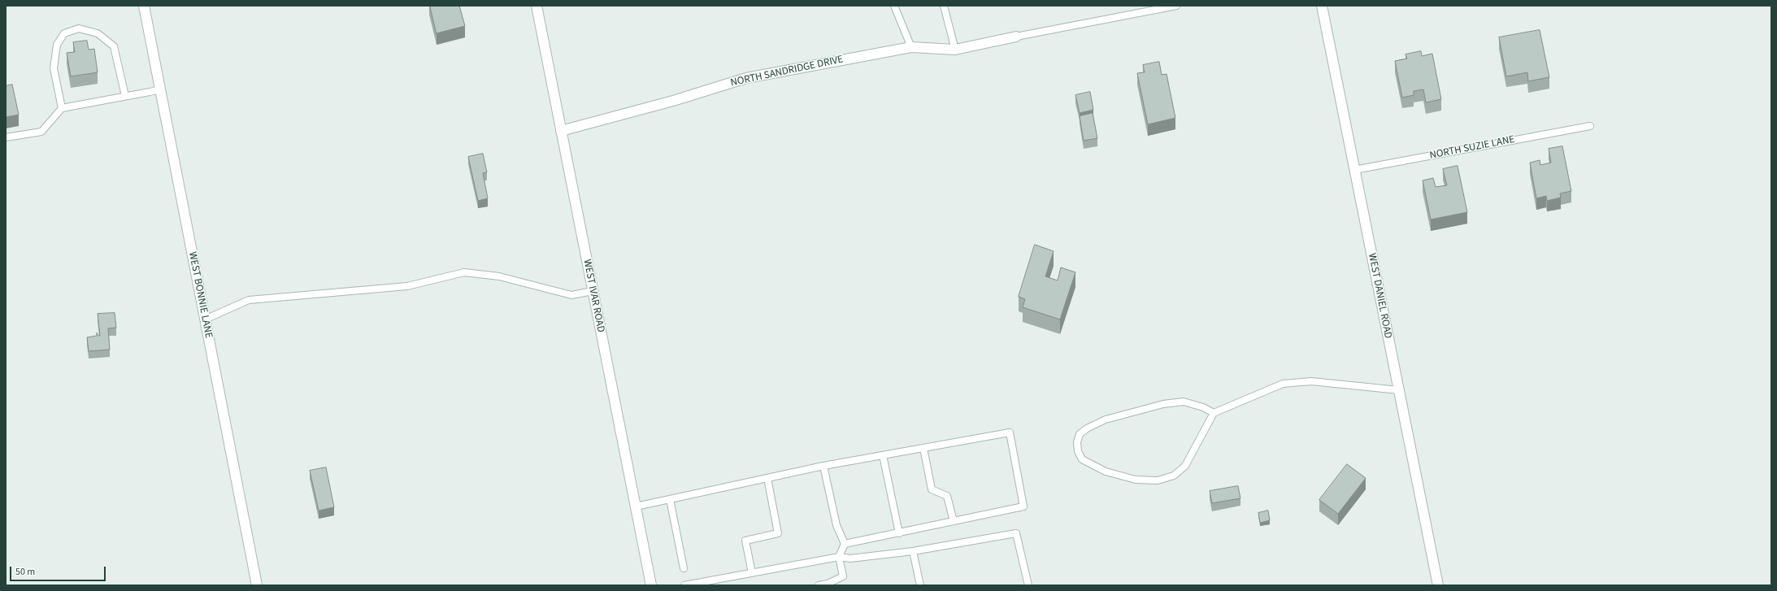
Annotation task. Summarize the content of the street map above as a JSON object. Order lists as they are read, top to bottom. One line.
{"streets":{"street":["NORTH SANDRIDGE DRIVE","WEST BONNIE LANE","WEST IVAR ROAD","WEST DANIEL ROAD"],"lane":["NORTH SUZIE LANE"]},"crossings":[["NORTH SANDRIDGE DRIVE","WEST IVAR ROAD"],["NORTH SUZIE LANE","WEST DANIEL ROAD"]],"scale_bar":"50 m"}
